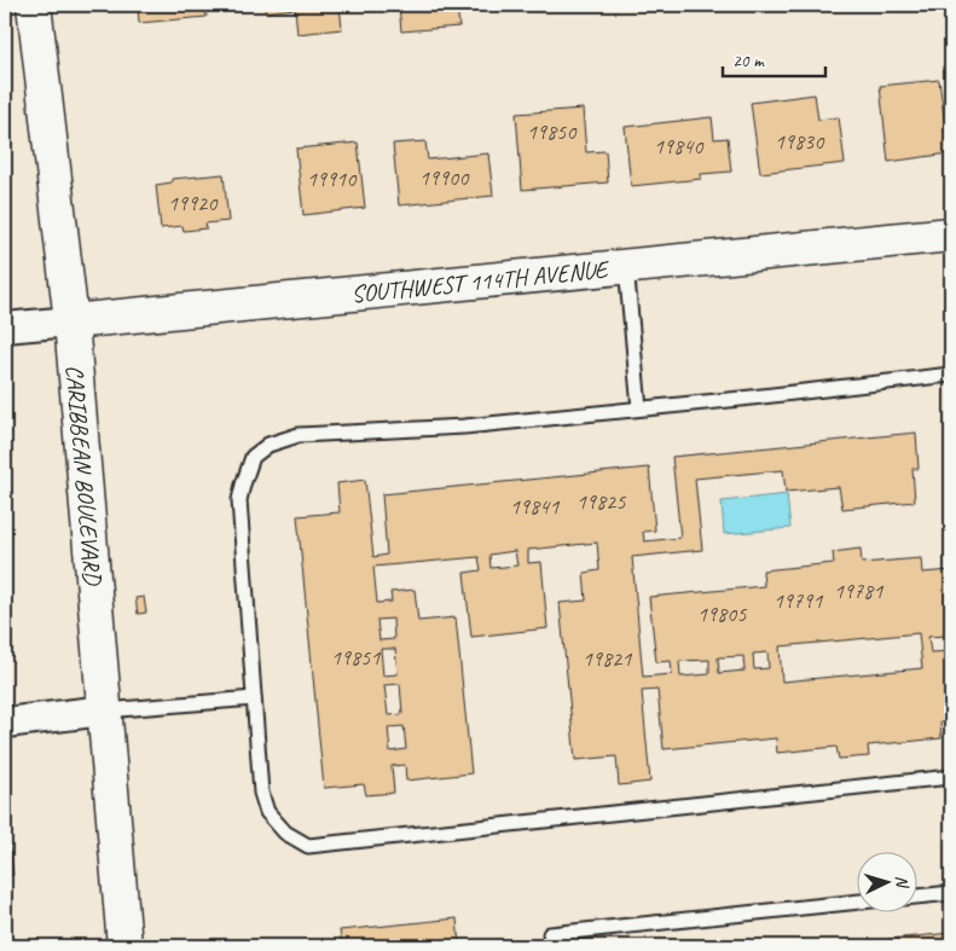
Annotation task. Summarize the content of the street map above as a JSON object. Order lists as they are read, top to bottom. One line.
{"streets":{"street":["SOUTHWEST 114TH AVENUE","CARIBBEAN BOULEVARD"]},"crossings":[["SOUTHWEST 114TH AVENUE","CARIBBEAN BOULEVARD"]],"house_numbers":["19850","19830","19840","19900","19910","19920","19825","19841","19781","19791","19805","19851","19821"],"scale_bar":"20 m","north":"right"}
